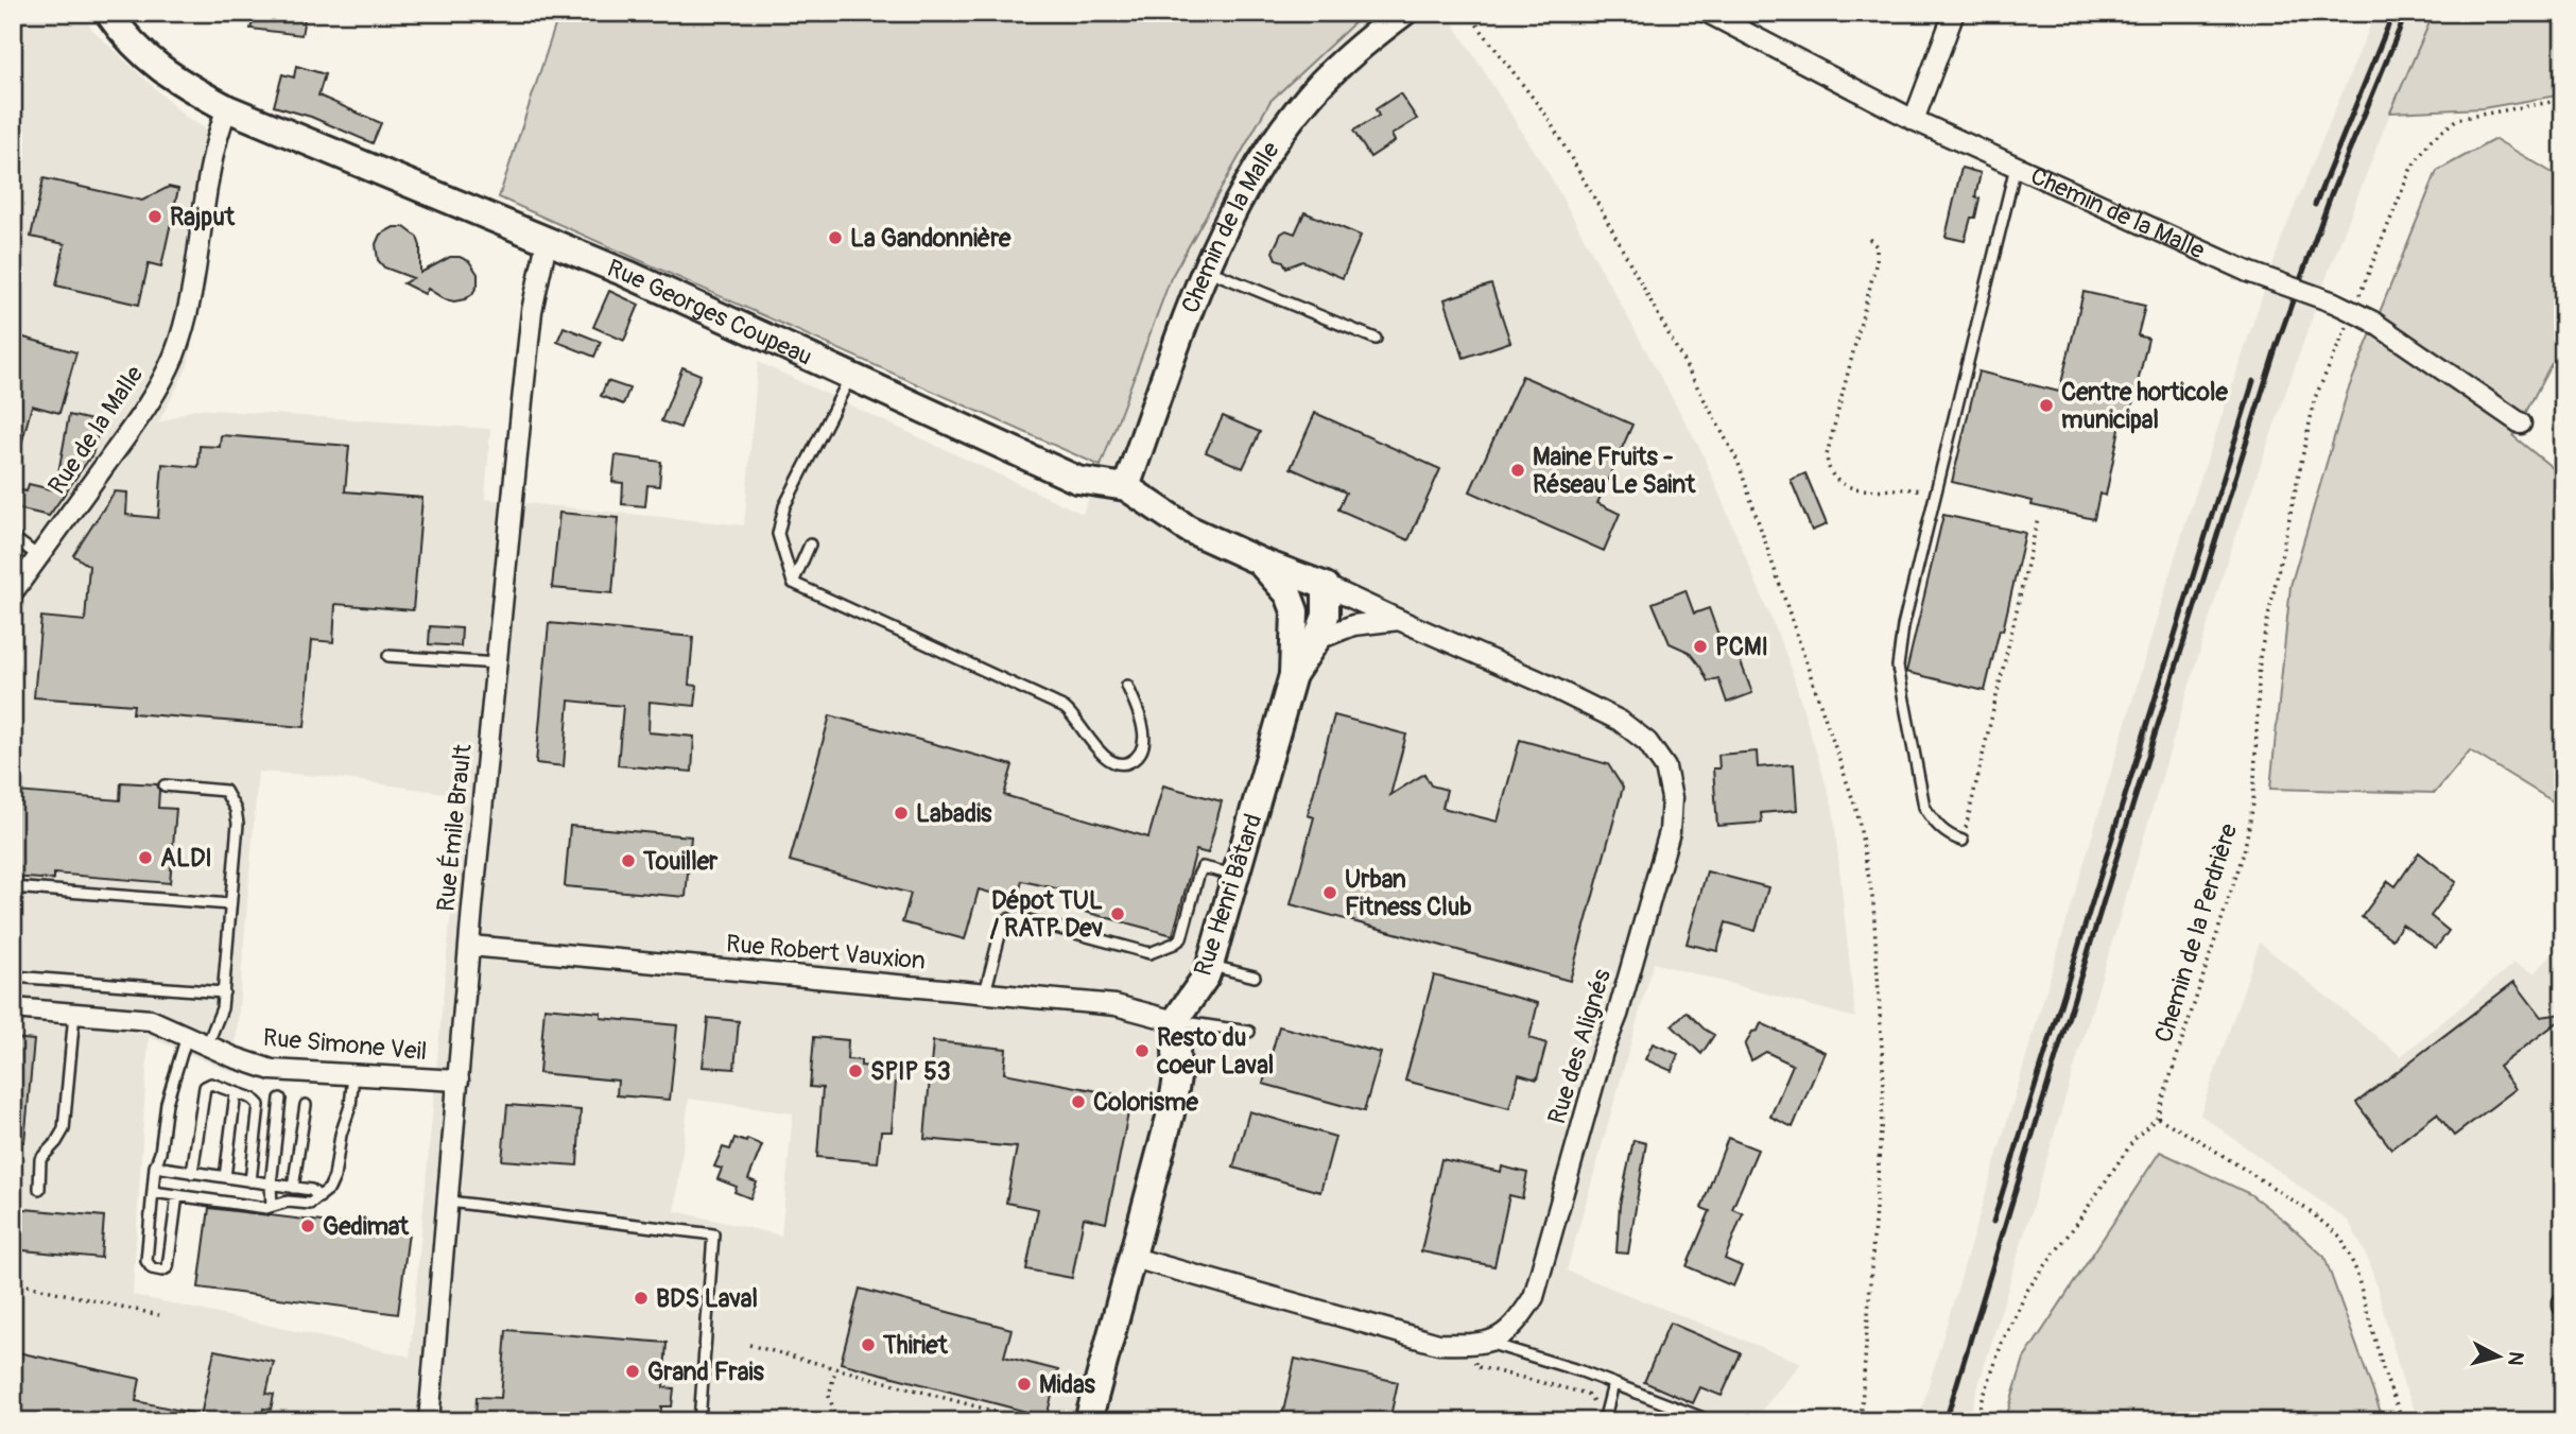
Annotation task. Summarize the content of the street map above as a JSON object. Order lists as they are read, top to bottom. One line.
{"streets":{"street":["Chemin de la Malle","Rue Georges Coupeau","Rue de la Malle","Rue Émile Brault","Rue Henri Bâtard","Rue Robert Vauxion","Rue Simone Veil","Rue des Alignés"],"path":["Chemin de la Perdrière"]},"crossings":[["Chemin de la Malle","Rue Georges Coupeau"],["Chemin de la Malle","Chemin de la Perdrière"],["Rue Georges Coupeau","Rue de la Malle"],["Rue Georges Coupeau","Rue Émile Brault"],["Rue Georges Coupeau","Rue des Alignés"],["Rue Émile Brault","Rue Robert Vauxion"],["Rue Émile Brault","Rue Simone Veil"],["Rue Henri Bâtard","Rue Robert Vauxion"]],"places":["Rajput","La Gandonnière","Centre horticole municipal","Maine Fruits - Réseau Le Saint","PCMI","Labadis","ALDI","Touiller","Urban Fitness Club","Dépot TUL / RATP Dev","Resto du coeur Laval","SPIP 53","Colorisme","Gedimat","BDS Laval","Thiriet","Grand Frais","Midas"],"north":"right"}
